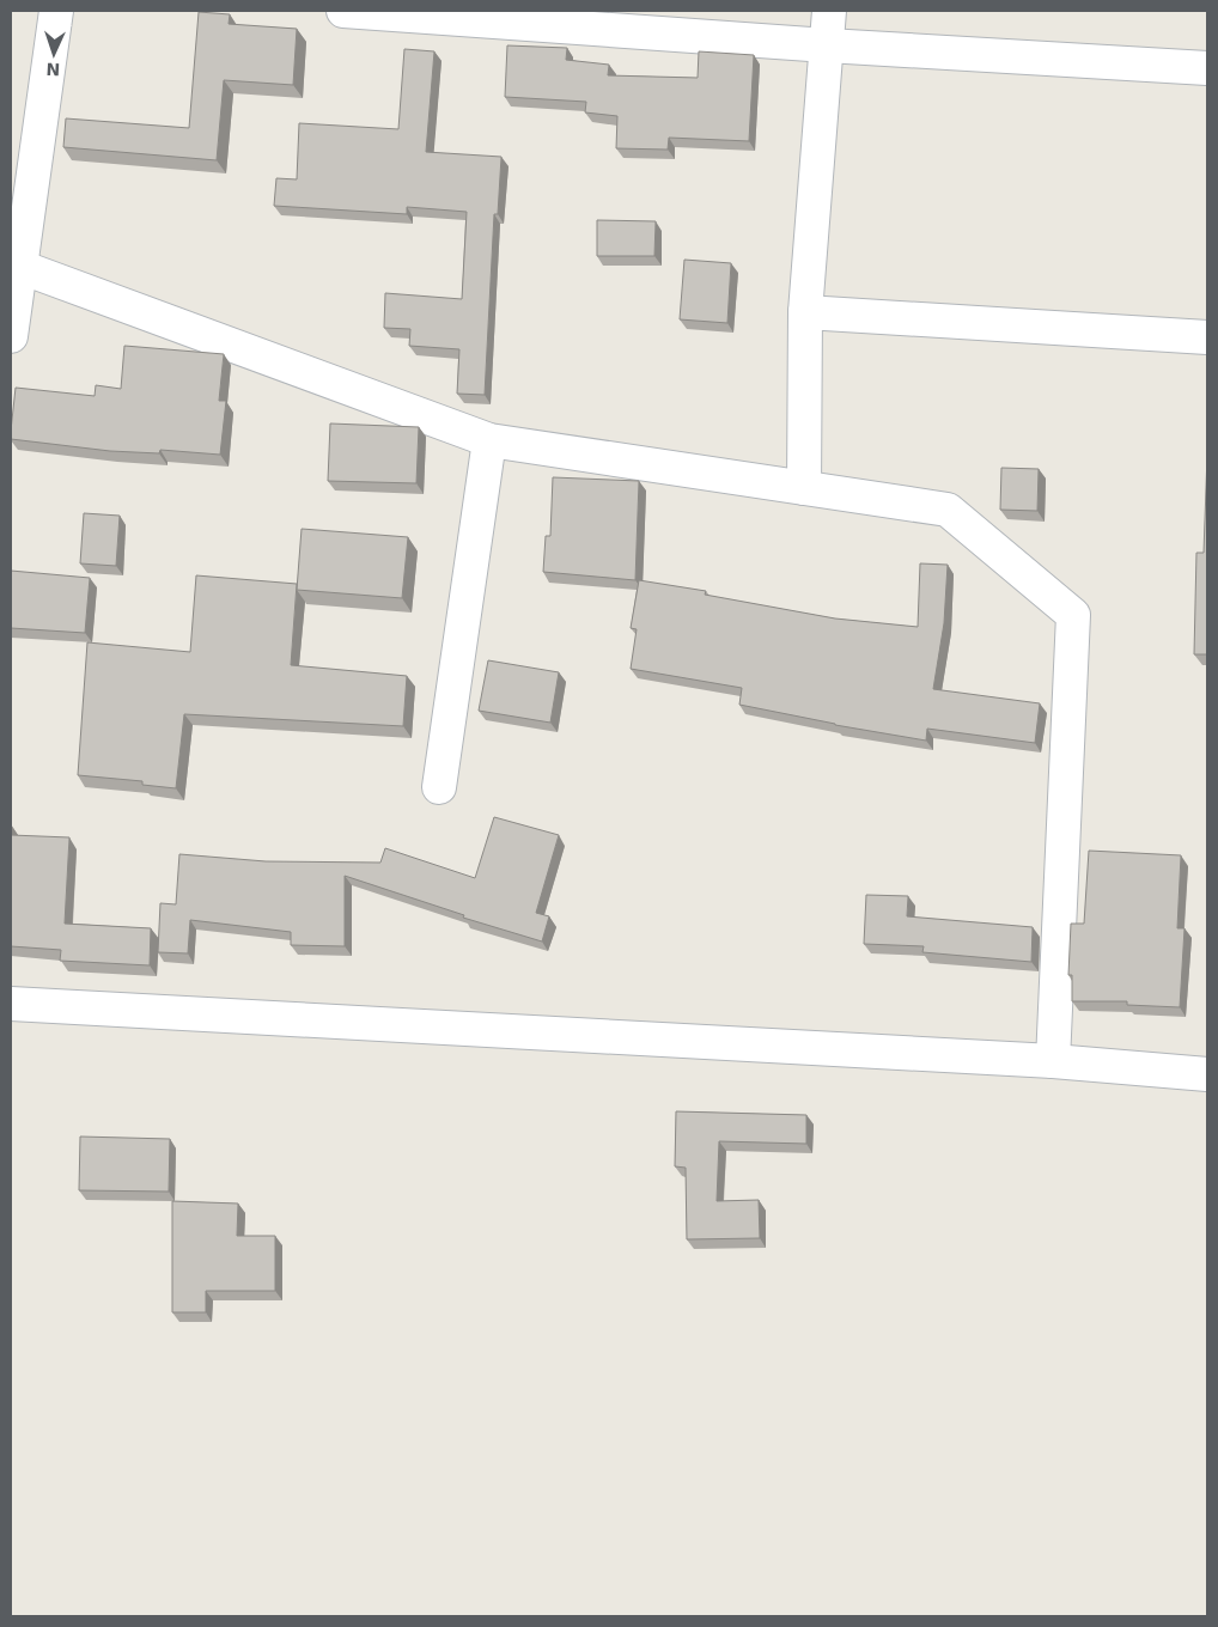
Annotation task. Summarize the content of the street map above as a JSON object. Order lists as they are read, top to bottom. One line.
{"north":"bottom"}
